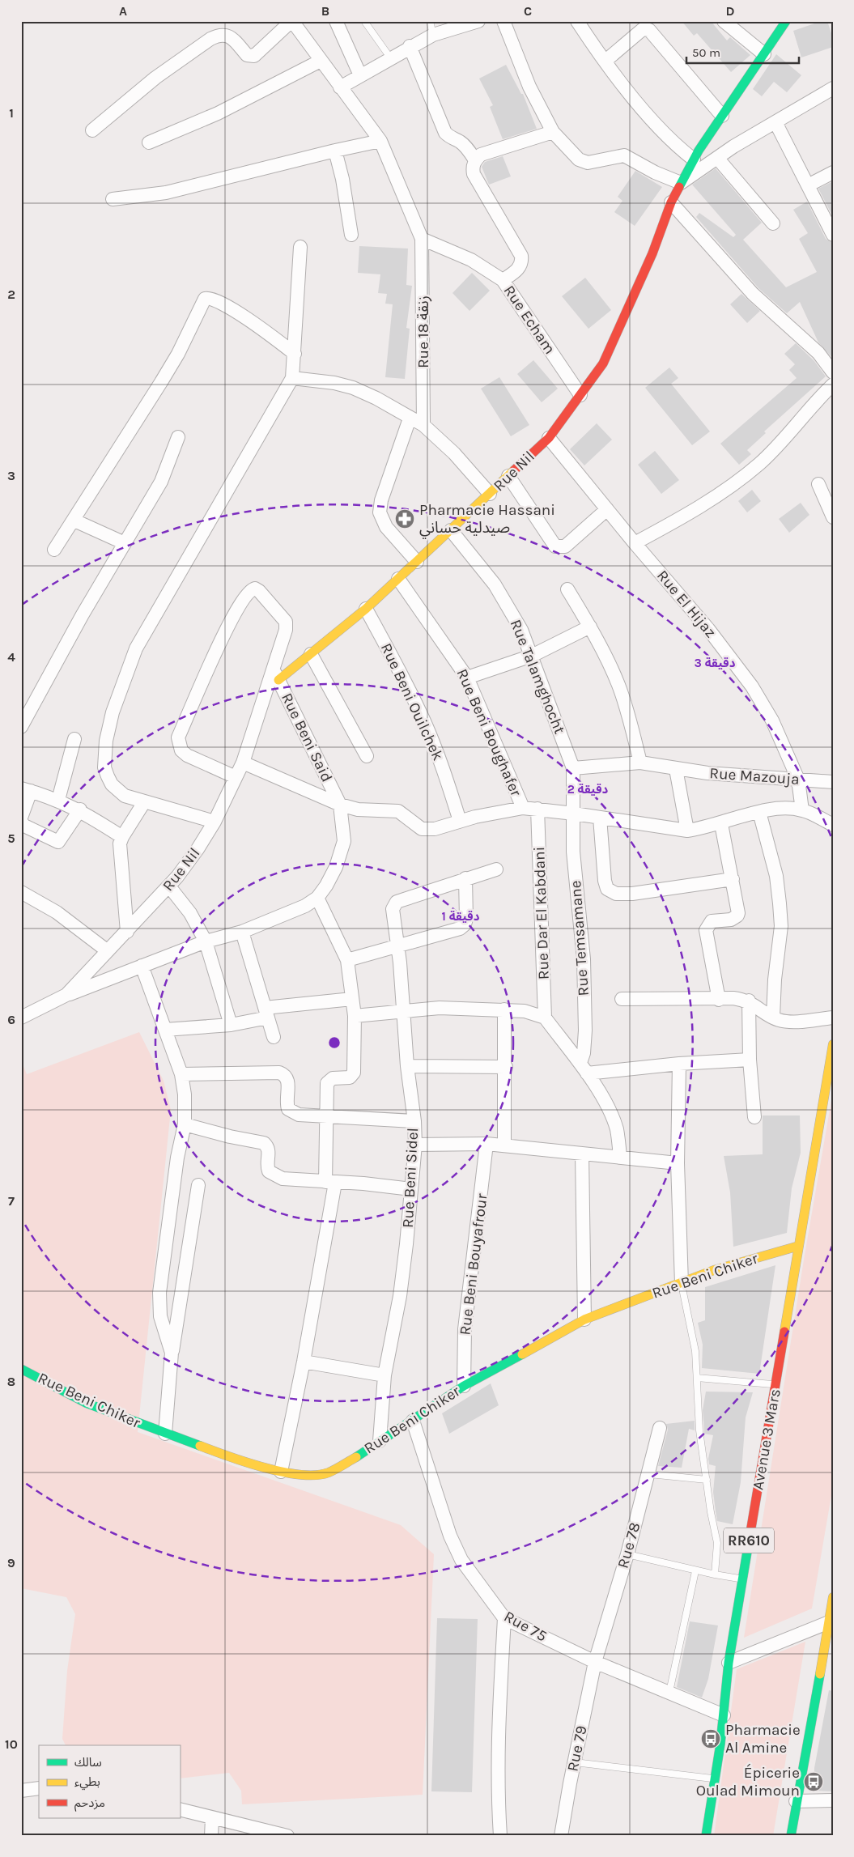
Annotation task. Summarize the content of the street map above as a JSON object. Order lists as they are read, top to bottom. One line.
{"streets":{"street":["Rue Echam","Rue 18 زنقة","Rue Nil","Rue El Hijaz","Rue Talamghocht","Rue Beni Ouilchek","Rue Beni Boughafer","Rue Beni Said","Rue Mazouja","Rue Dar El Kabdani","Rue Temsamane","Rue Beni Sidel","Rue Beni Bouyafrour","Rue Beni Chiker","Avenue 3 Mars","RR610","Rue 78","Rue 75","Rue 79"]},"crossings":[["Rue Echam","Rue 18 زنقة"],["Rue Echam","Rue Nil"],["Rue Nil","Rue El Hijaz"],["Rue Nil","Rue Talamghocht"],["Rue Nil","Rue Beni Ouilchek"],["Rue Nil","Rue Beni Boughafer"],["Rue Nil","Rue Beni Said"],["Rue El Hijaz","Rue Mazouja"],["Rue Talamghocht","Rue Mazouja"],["Rue Talamghocht","Rue Temsamane"],["Rue Mazouja","Rue Temsamane"],["Rue Beni Sidel","Rue Beni Chiker"],["Rue Beni Bouyafrour","Rue Beni Chiker"],["Rue Beni Chiker","Avenue 3 Mars"],["Rue Beni Chiker","Rue 75"],["Avenue 3 Mars","Rue 75"],["Rue 78","Rue 75"],["Rue 78","Rue 79"],["Rue 75","Rue 79"]],"places":{"pharmacy":["Pharmacie Hassani صيدلية حساني"],"bus stop":["Pharmacie Al Amine","Épicerie Oulad Mimoun"]},"legend":["سالك","بطيء","مزدحم"],"scale_bar":"50 m","grid":{"columns":["A","B","C","D"],"rows":["1","2","3","4","5","6","7","8","9","10"]},"rings":["3 دقيقة","2 دقيقة","1 دقيقة"]}
